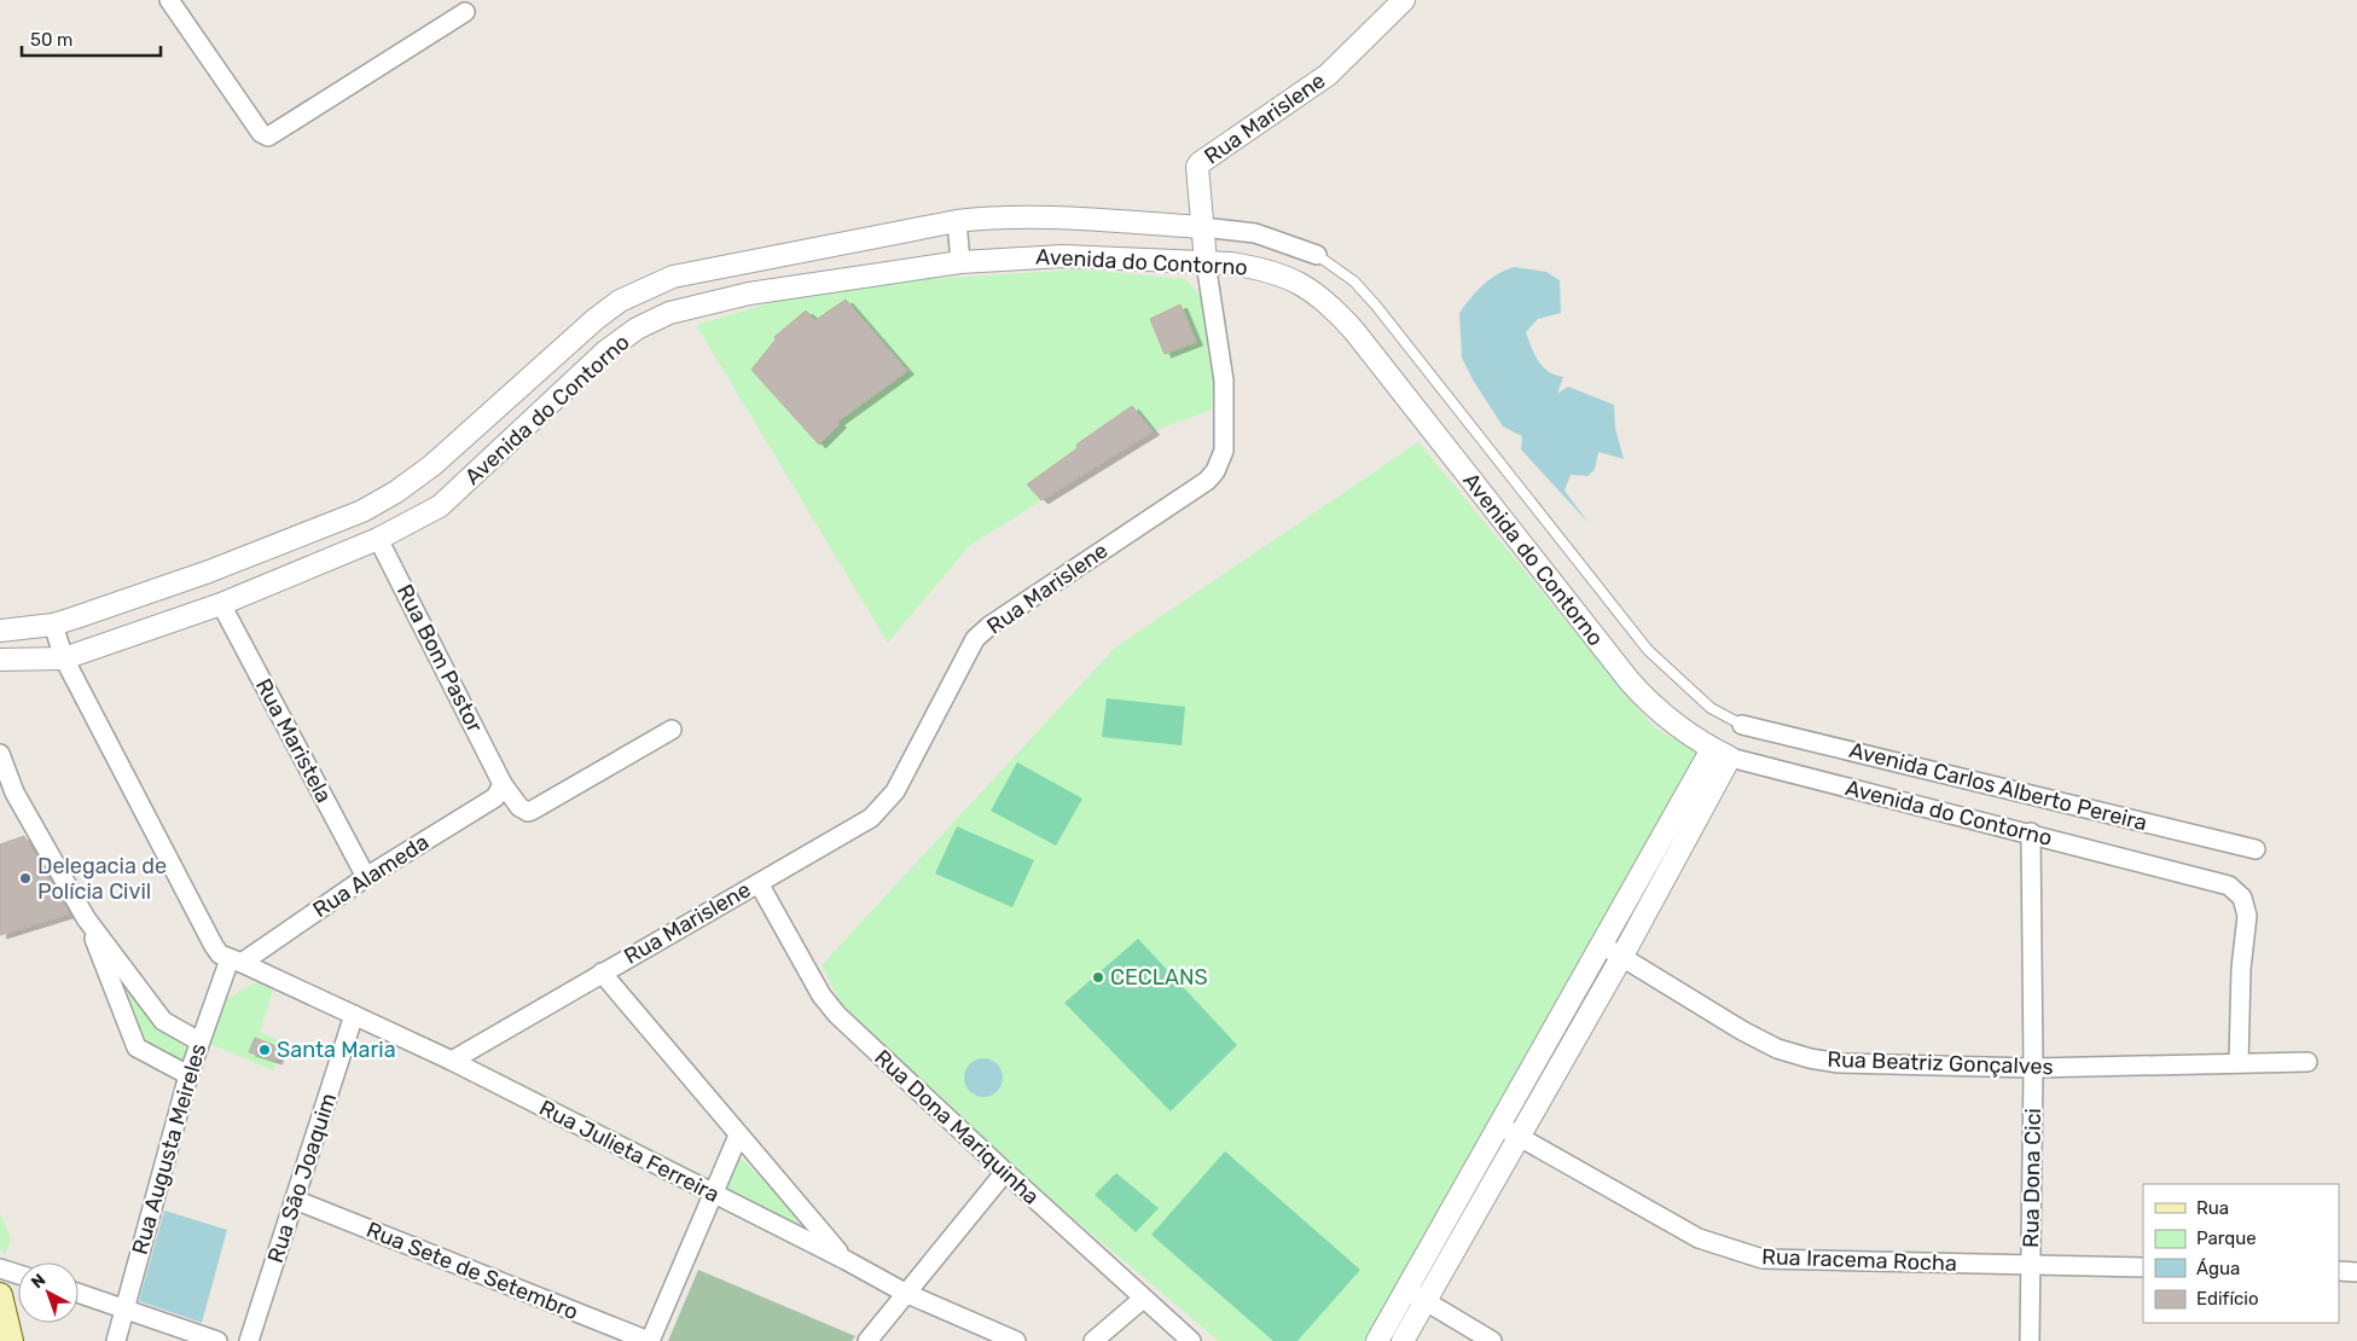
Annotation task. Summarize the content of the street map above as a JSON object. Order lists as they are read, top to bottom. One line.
{"streets":{"street":["Rua Marislene","Avenida do Contorno","Rua Bom Pastor","Rua Maristela","Avenida Carlos Alberto Pereira","Rua Alameda","Rua Beatriz Gonçalves","Rua Dona Mariquinha","Rua Augusta Meireles","Rua Julieta Ferreira","Rua São Joaquim","Rua Dona Cici","Rua Iracema Rocha","Rua Sete de Setembro"]},"crossings":[["Rua Marislene","Avenida do Contorno"],["Rua Marislene","Rua Dona Mariquinha"],["Rua Marislene","Rua Julieta Ferreira"],["Avenida do Contorno","Rua Bom Pastor"],["Avenida do Contorno","Rua Maristela"],["Avenida do Contorno","Rua Beatriz Gonçalves"],["Avenida do Contorno","Rua Dona Cici"],["Rua Bom Pastor","Rua Alameda"],["Rua Maristela","Rua Alameda"],["Rua Alameda","Rua Augusta Meireles"],["Rua Alameda","Rua Julieta Ferreira"],["Rua Beatriz Gonçalves","Rua Dona Cici"],["Rua Augusta Meireles","Rua Julieta Ferreira"],["Rua Julieta Ferreira","Rua São Joaquim"],["Rua São Joaquim","Rua Sete de Setembro"],["Rua Dona Cici","Rua Iracema Rocha"]],"places":["Delegacia de Polícia Civil","CECLANS","Santa Maria"],"legend":["Rua","Parque","Água","Edifício"],"scale_bar":"50 m","north":"top left"}
